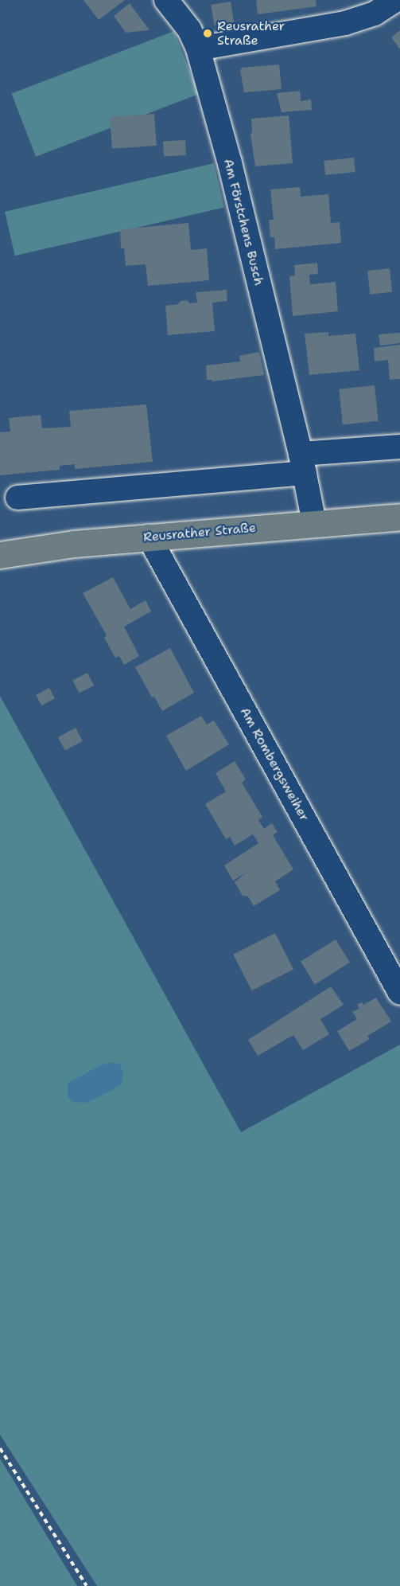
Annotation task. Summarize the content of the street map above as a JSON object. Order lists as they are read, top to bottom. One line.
{"streets":{"main road":["Reusrather Straße"],"street":["Am Förstchens Busch","Am Rombergsweiher"]},"crossings":[["Am Förstchens Busch","Reusrather Straße"],["Reusrather Straße","Am Rombergsweiher"]],"places":["Reusrather Straße"]}
